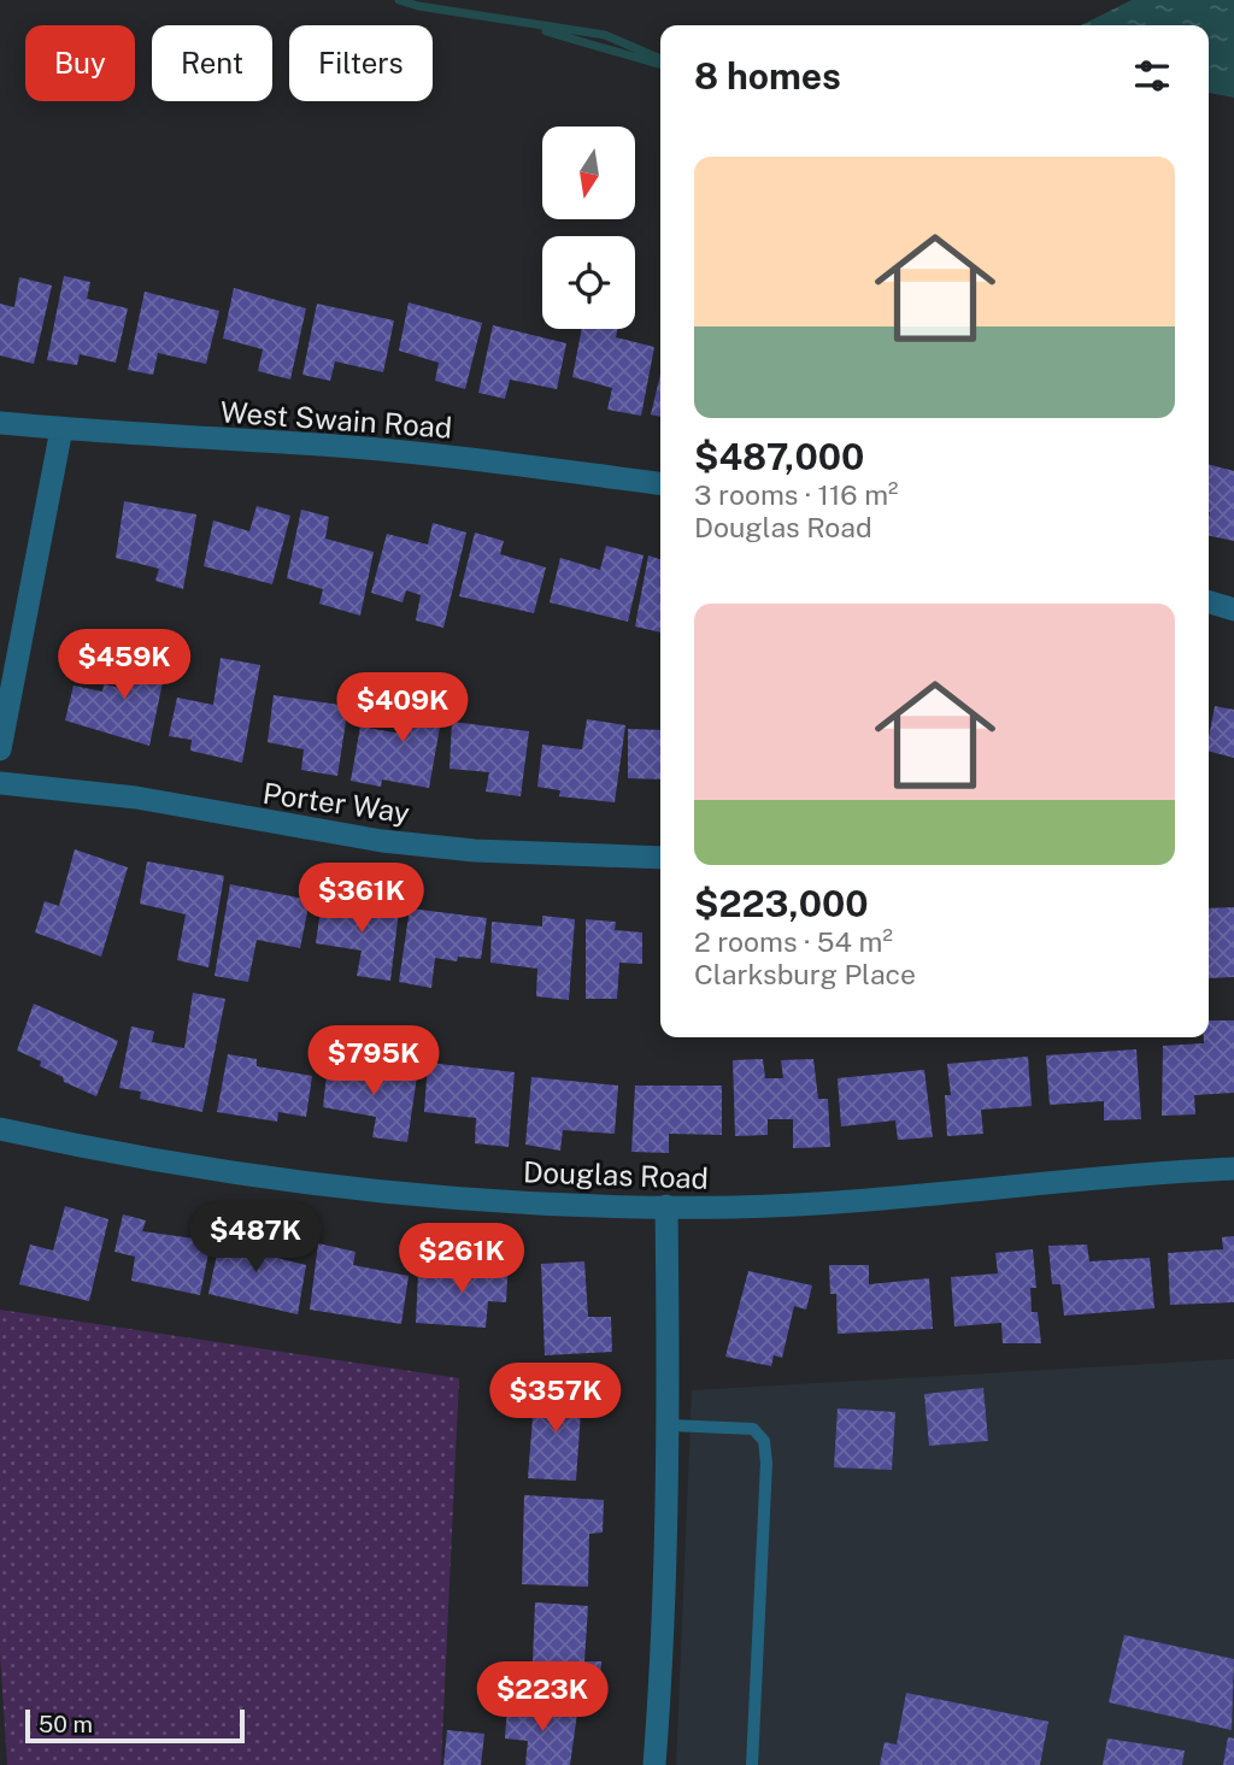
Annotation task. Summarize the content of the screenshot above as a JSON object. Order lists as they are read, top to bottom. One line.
{"streets":{"street":["West Swain Road","Porter Way","Douglas Road"]},"scale_bar":"50 m","north":"bottom","page":{"chip":["Buy","Rent","Filters"],"heading":"8 homes","list":[{"name":"$487,000","note":"3 rooms · 116 m² · Douglas Road"},{"name":"$223,000","note":"2 rooms · 54 m² · Clarksburg Place"}],"price":["$459K","$409K","$361K","$795K","$487K","$261K","$357K","$223K"],"scale":"50 m"}}
